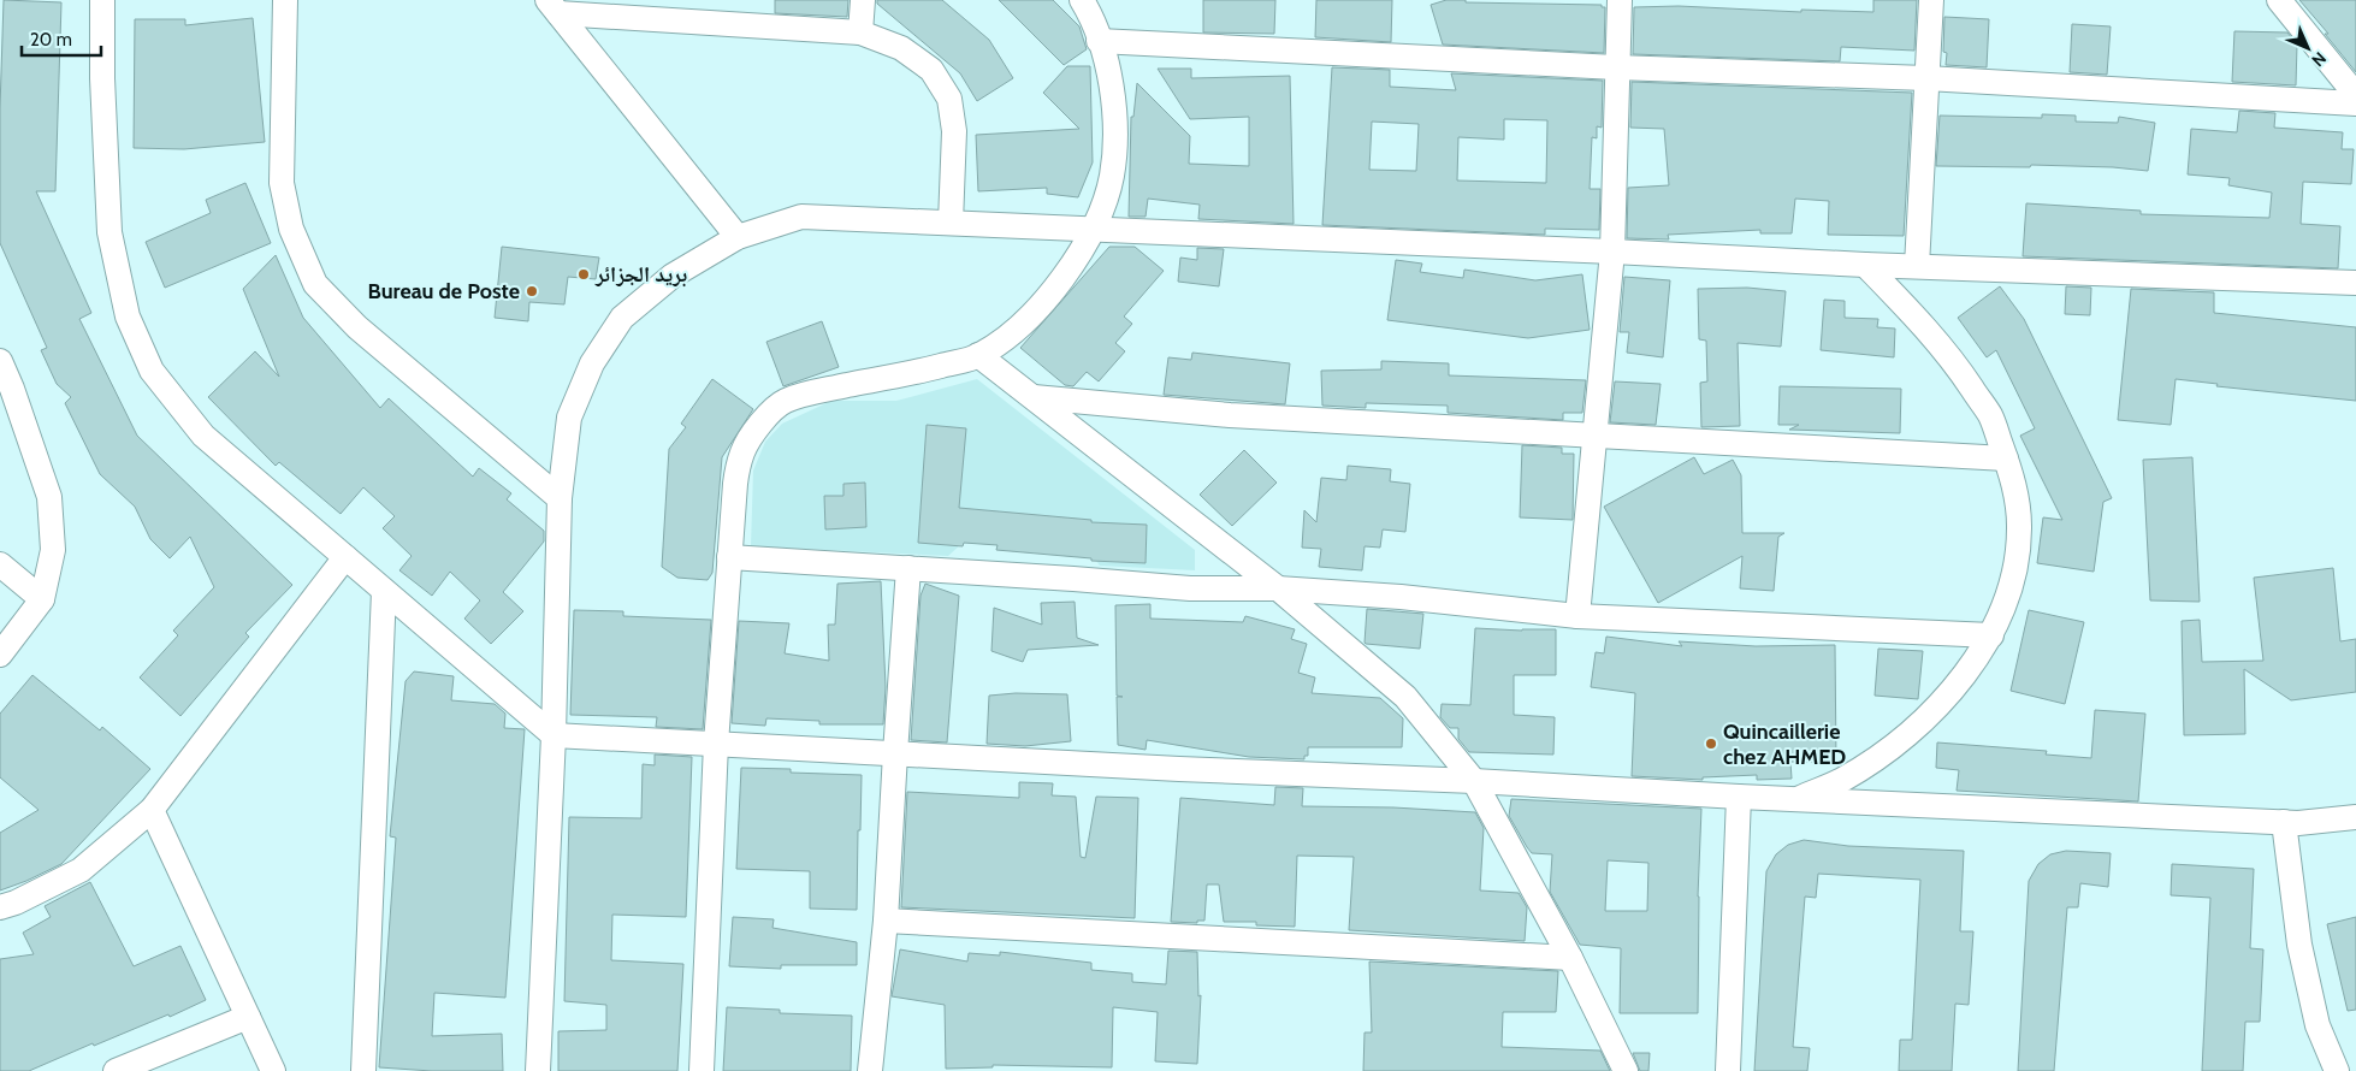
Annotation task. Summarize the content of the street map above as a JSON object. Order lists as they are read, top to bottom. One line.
{"places":["بريد الجزائر","Bureau de Poste","Quincaillerie chez AHMED"],"scale_bar":"20 m","north":"bottom right"}
